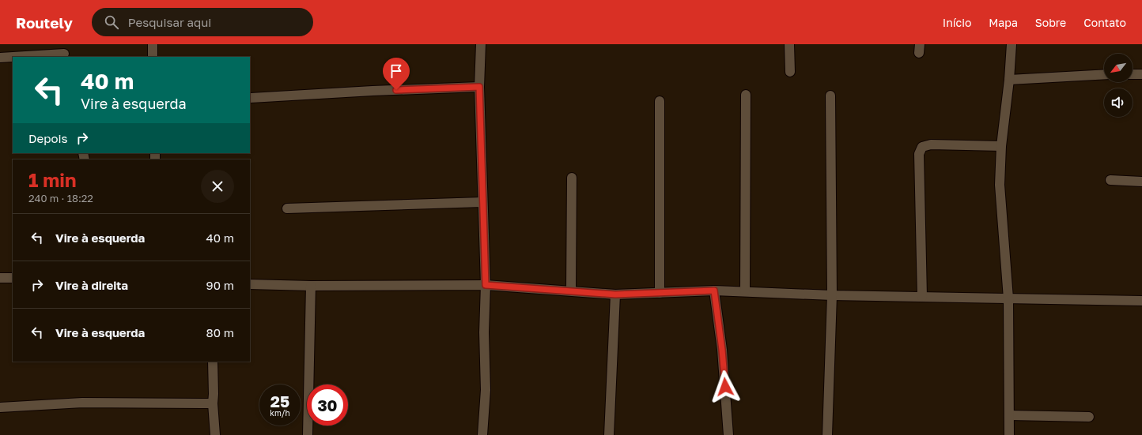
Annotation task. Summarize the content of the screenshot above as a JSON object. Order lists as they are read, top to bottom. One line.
{"north":"bottom left","page":{"header":"Routely","search":"Pesquisar aqui","nav":["Início","Mapa","Sobre","Contato"],"turn":["40 m","Vire à esquerda"],"then":"Depois","heading":["1 min","240 m · 18:22"],"list":[{"name":"Vire à esquerda","value":"40 m"},{"name":"Vire à direita","value":"90 m"},{"name":"Vire à esquerda","value":"80 m"}],"speed":"25 km/h","limit":"30"}}
